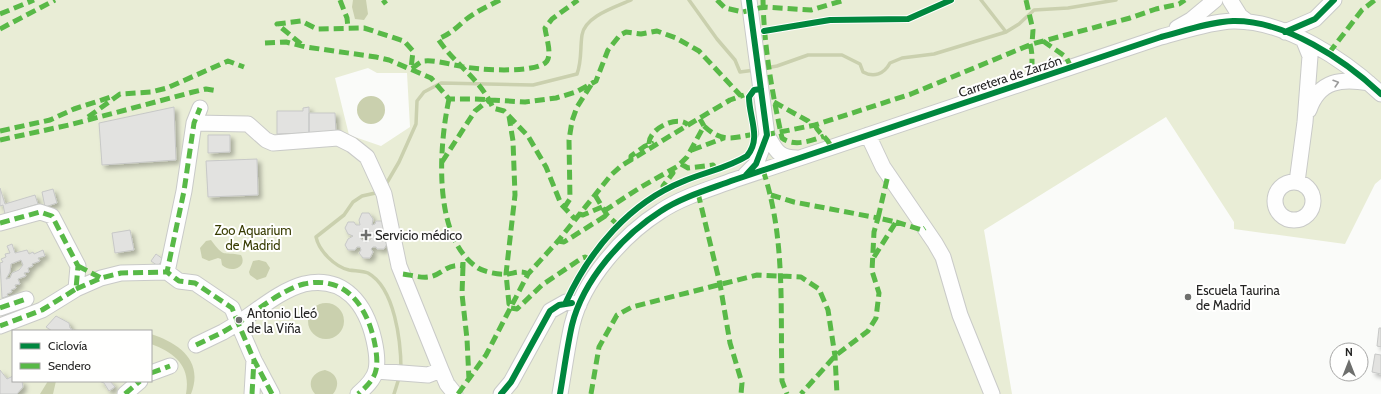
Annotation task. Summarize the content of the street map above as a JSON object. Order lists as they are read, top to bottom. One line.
{"streets":{"street":["Carretera de Zarzón"]},"parks":["Zoo Aquarium de Madrid"],"places":{"health":["Servicio médico"],"other":["Escuela Taurina de Madrid","Antonio Lleó de la Viña"]},"legend":["Ciclovía","Sendero"],"north":"top"}
